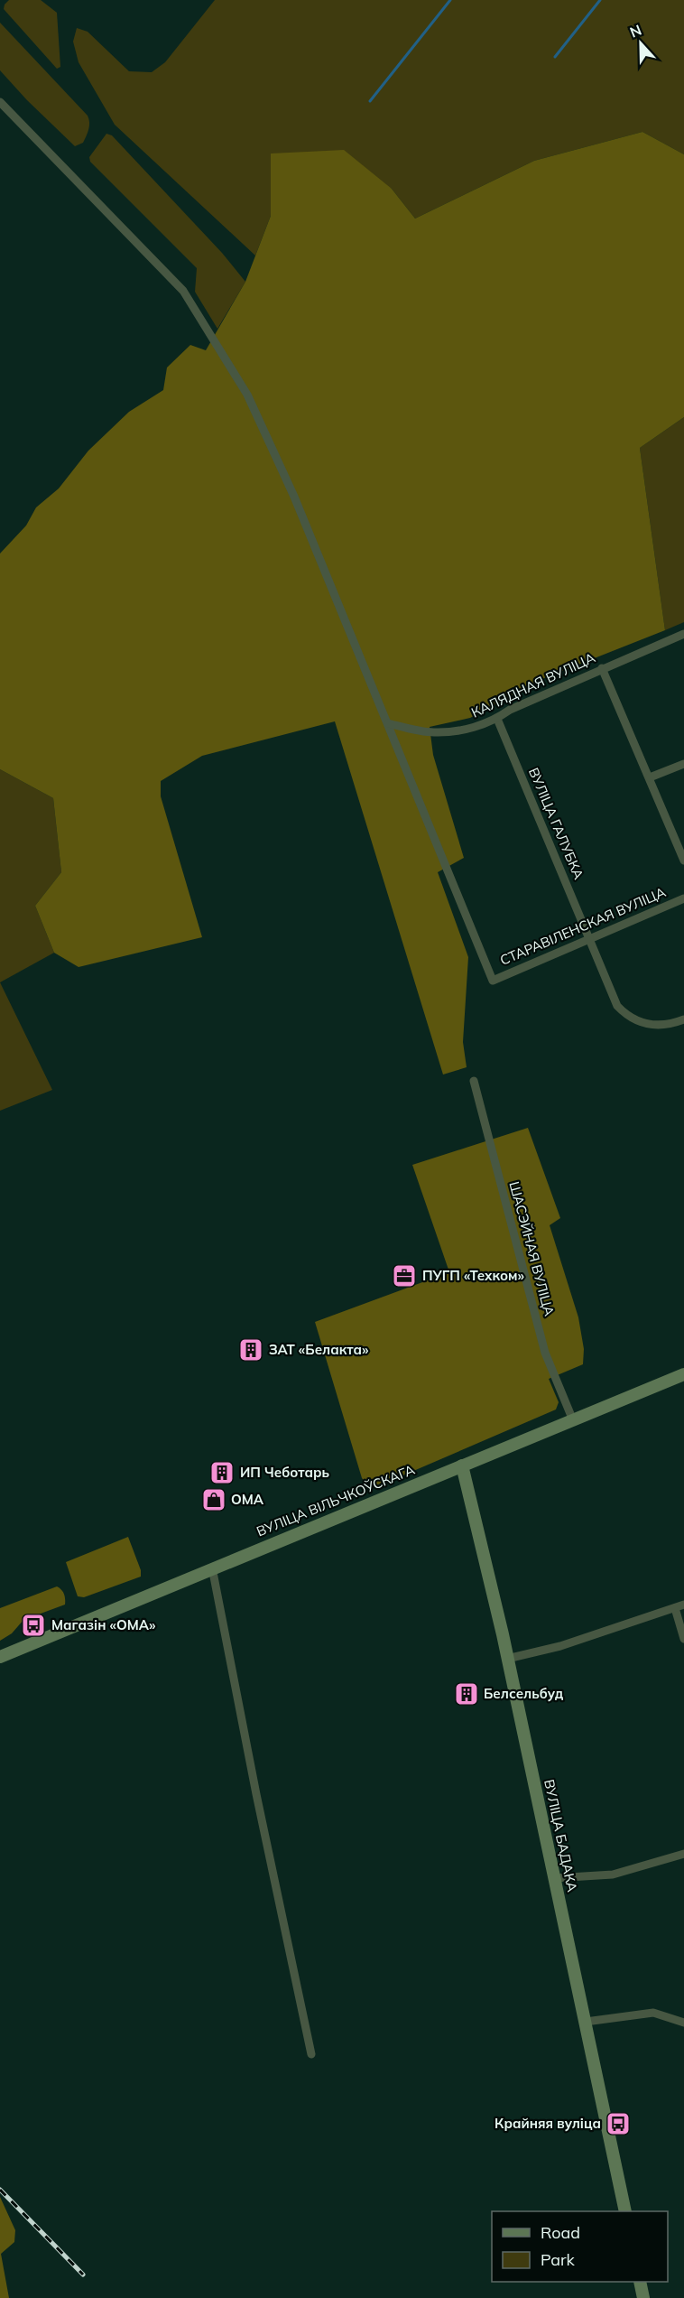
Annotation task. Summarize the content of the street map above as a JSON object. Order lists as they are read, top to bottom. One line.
{"streets":{"main road":["ВУЛІЦА ВІЛЬЧКОЎСКАГА","ВУЛІЦА БАДАКА"],"street":["КАЛЯДНАЯ ВУЛІЦА","ВУЛІЦА ГАЛУБКА","СТАРАВІЛЕНСКАЯ ВУЛІЦА","ШАСЭЙНАЯ ВУЛІЦА"]},"crossings":[["КАЛЯДНАЯ ВУЛІЦА","ВУЛІЦА ГАЛУБКА"],["КАЛЯДНАЯ ВУЛІЦА","СТАРАВІЛЕНСКАЯ ВУЛІЦА"],["ВУЛІЦА ГАЛУБКА","СТАРАВІЛЕНСКАЯ ВУЛІЦА"],["ШАСЭЙНАЯ ВУЛІЦА","ВУЛІЦА ВІЛЬЧКОЎСКАГА"],["ВУЛІЦА ВІЛЬЧКОЎСКАГА","ВУЛІЦА БАДАКА"]],"places":{"office":["ПУГП «Техком»"],"building":["ЗАТ «Белакта»","ИП Чеботарь","Белсельбуд"],"shop":["ОМА"],"bus stop":["Магазін «ОМА»","Крайняя вуліца"]},"legend":["Road","Park"],"north":"top"}
